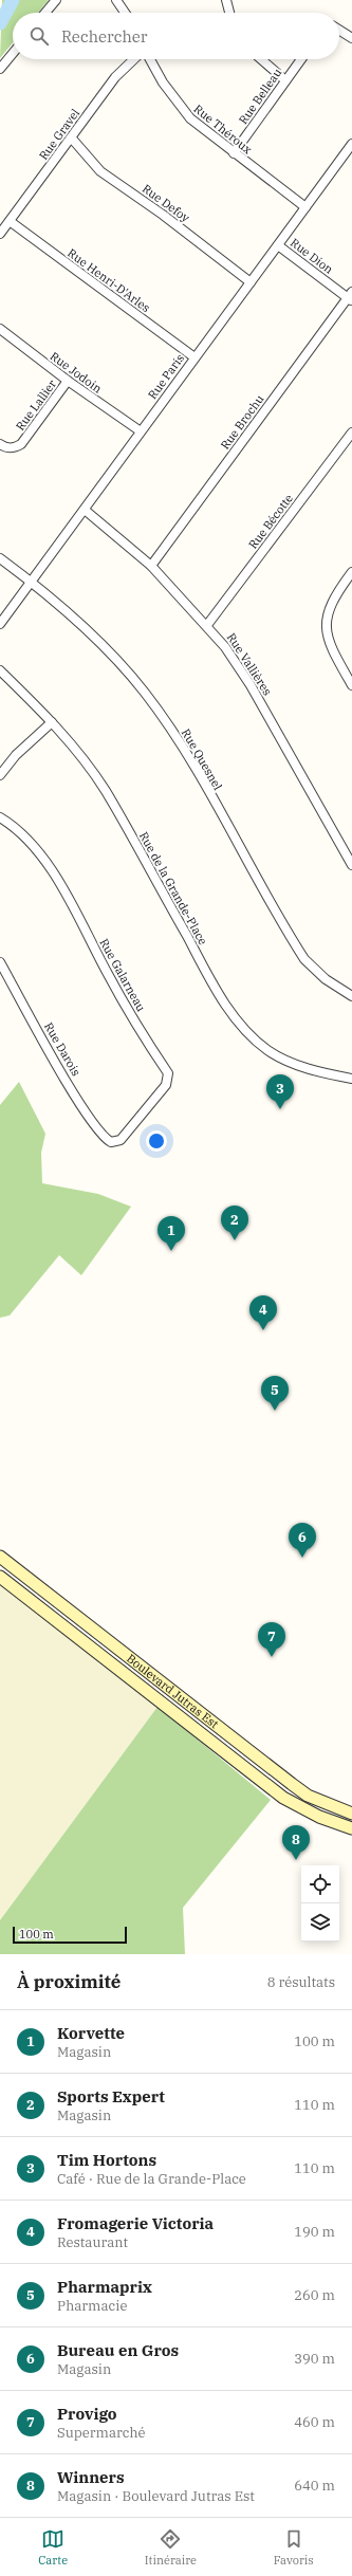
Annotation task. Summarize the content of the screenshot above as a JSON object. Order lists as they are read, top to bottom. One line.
{"streets":{"main road":["Boulevard Jutras Est"],"street":["Rue Belleau","Rue Théroux","Rue Gravel","Rue Defoy","Rue Dion","Rue Henri-D'Arles","Rue Jodoin","Rue Paris","Rue Lallier","Rue Brochu","Rue Bécotte","Rue Vallières","Rue Quesnel","Rue de la Grande-Place","Rue Galarneau","Rue Darois"]},"crossings":[["Rue Belleau","Rue Théroux"],["Rue Théroux","Rue Paris"],["Rue Gravel","Rue Defoy"],["Rue Gravel","Rue Henri-D'Arles"],["Rue Defoy","Rue Paris"],["Rue Dion","Rue Paris"],["Rue Dion","Rue Brochu"],["Rue Henri-D'Arles","Rue Paris"],["Rue Jodoin","Rue Paris"],["Rue Jodoin","Rue Lallier"],["Rue Paris","Rue Vallières"],["Rue Paris","Rue Quesnel"],["Rue Brochu","Rue Vallières"],["Rue Bécotte","Rue Vallières"],["Rue Galarneau","Rue Darois"]],"scale_bar":"100 m","page":{"search":"Rechercher","pins":["3","2","1","4","5","6","7","8"],"scale":"100 m","heading":["À proximité","8 résultats"],"list":[{"mark":"1","name":"Korvette","note":"Magasin","value":"100 m"},{"mark":"2","name":"Sports Expert","note":"Magasin","value":"110 m"},{"mark":"3","name":"Tim Hortons","note":"Café · Rue de la Grande-Place","value":"110 m"},{"mark":"4","name":"Fromagerie Victoria","note":"Restaurant","value":"190 m"},{"mark":"5","name":"Pharmaprix","note":"Pharmacie","value":"260 m"},{"mark":"6","name":"Bureau en Gros","note":"Magasin","value":"390 m"},{"mark":"7","name":"Provigo","note":"Supermarché","value":"460 m"},{"mark":"8","name":"Winners","note":"Magasin · Boulevard Jutras Est","value":"640 m"}],"nav":["Carte","Itinéraire","Favoris"]}}
